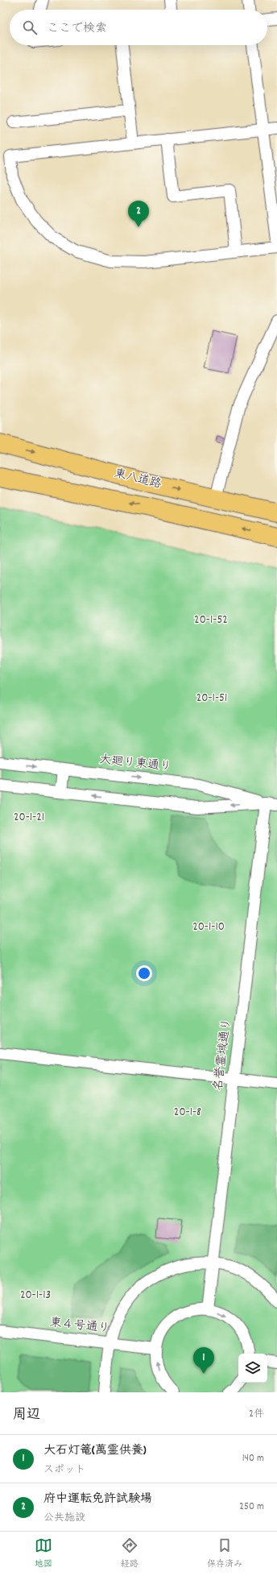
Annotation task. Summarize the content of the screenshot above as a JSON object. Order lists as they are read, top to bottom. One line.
{"streets":{"main road":["東八道路"],"lane":["大廻り東通り","名誉霊域通り","東４号通り"]},"crossings":[["大廻り東通り","名誉霊域通り"]],"parks":["20-1-52","20-1-51","20-1-21","20-1-10","20-1-8","20-1-13"],"page":{"search":"ここで検索","pins":["2","1"],"heading":["周辺","2件"],"list":[{"mark":"1","name":"大石灯篭(萬霊供養)","note":"スポット","value":"140 m"},{"mark":"2","name":"府中運転免許試験場","note":"公共施設","value":"250 m"}],"nav":["地図","経路","保存済み"]}}
